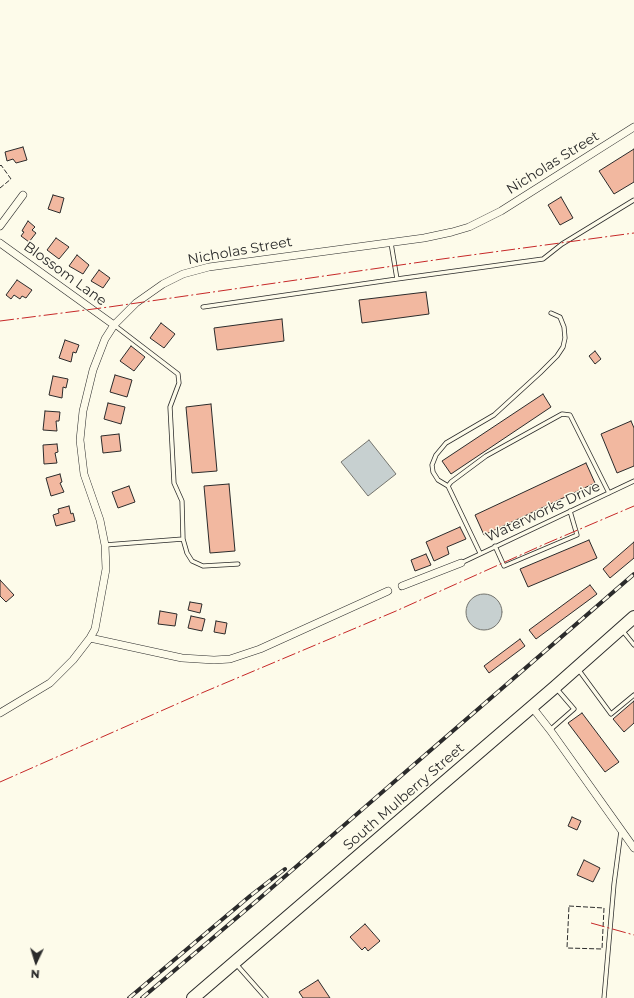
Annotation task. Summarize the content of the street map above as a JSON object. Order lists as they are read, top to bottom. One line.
{"streets":{"main road":["South Mulberry Street"],"street":["Nicholas Street","Blossom Lane"],"lane":["Waterworks Drive"]},"crossings":[["Nicholas Street","Blossom Lane"]],"north":"bottom"}
